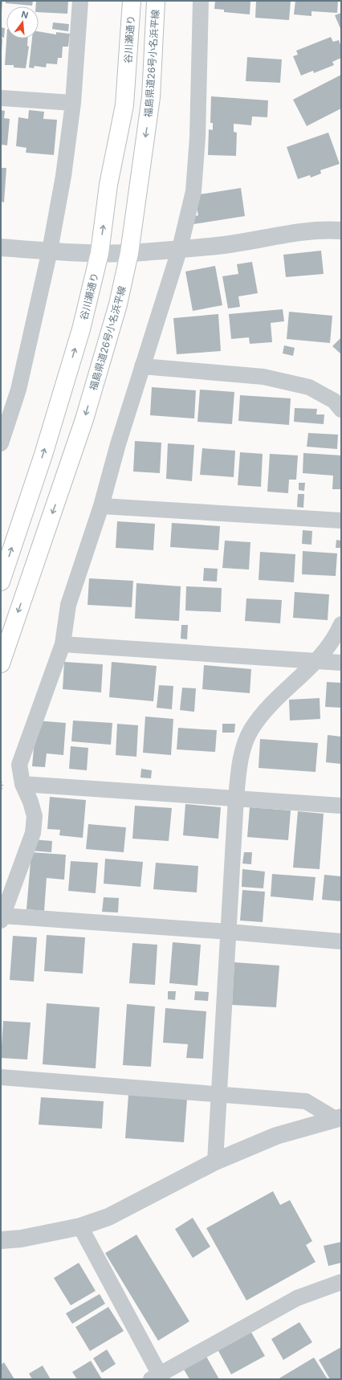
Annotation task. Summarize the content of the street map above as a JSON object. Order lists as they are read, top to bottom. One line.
{"streets":{"main road":["谷川瀬通り","福島県道26号小名浜平線"]},"one_way":["谷川瀬通り","福島県道26号小名浜平線"],"north":"top"}
